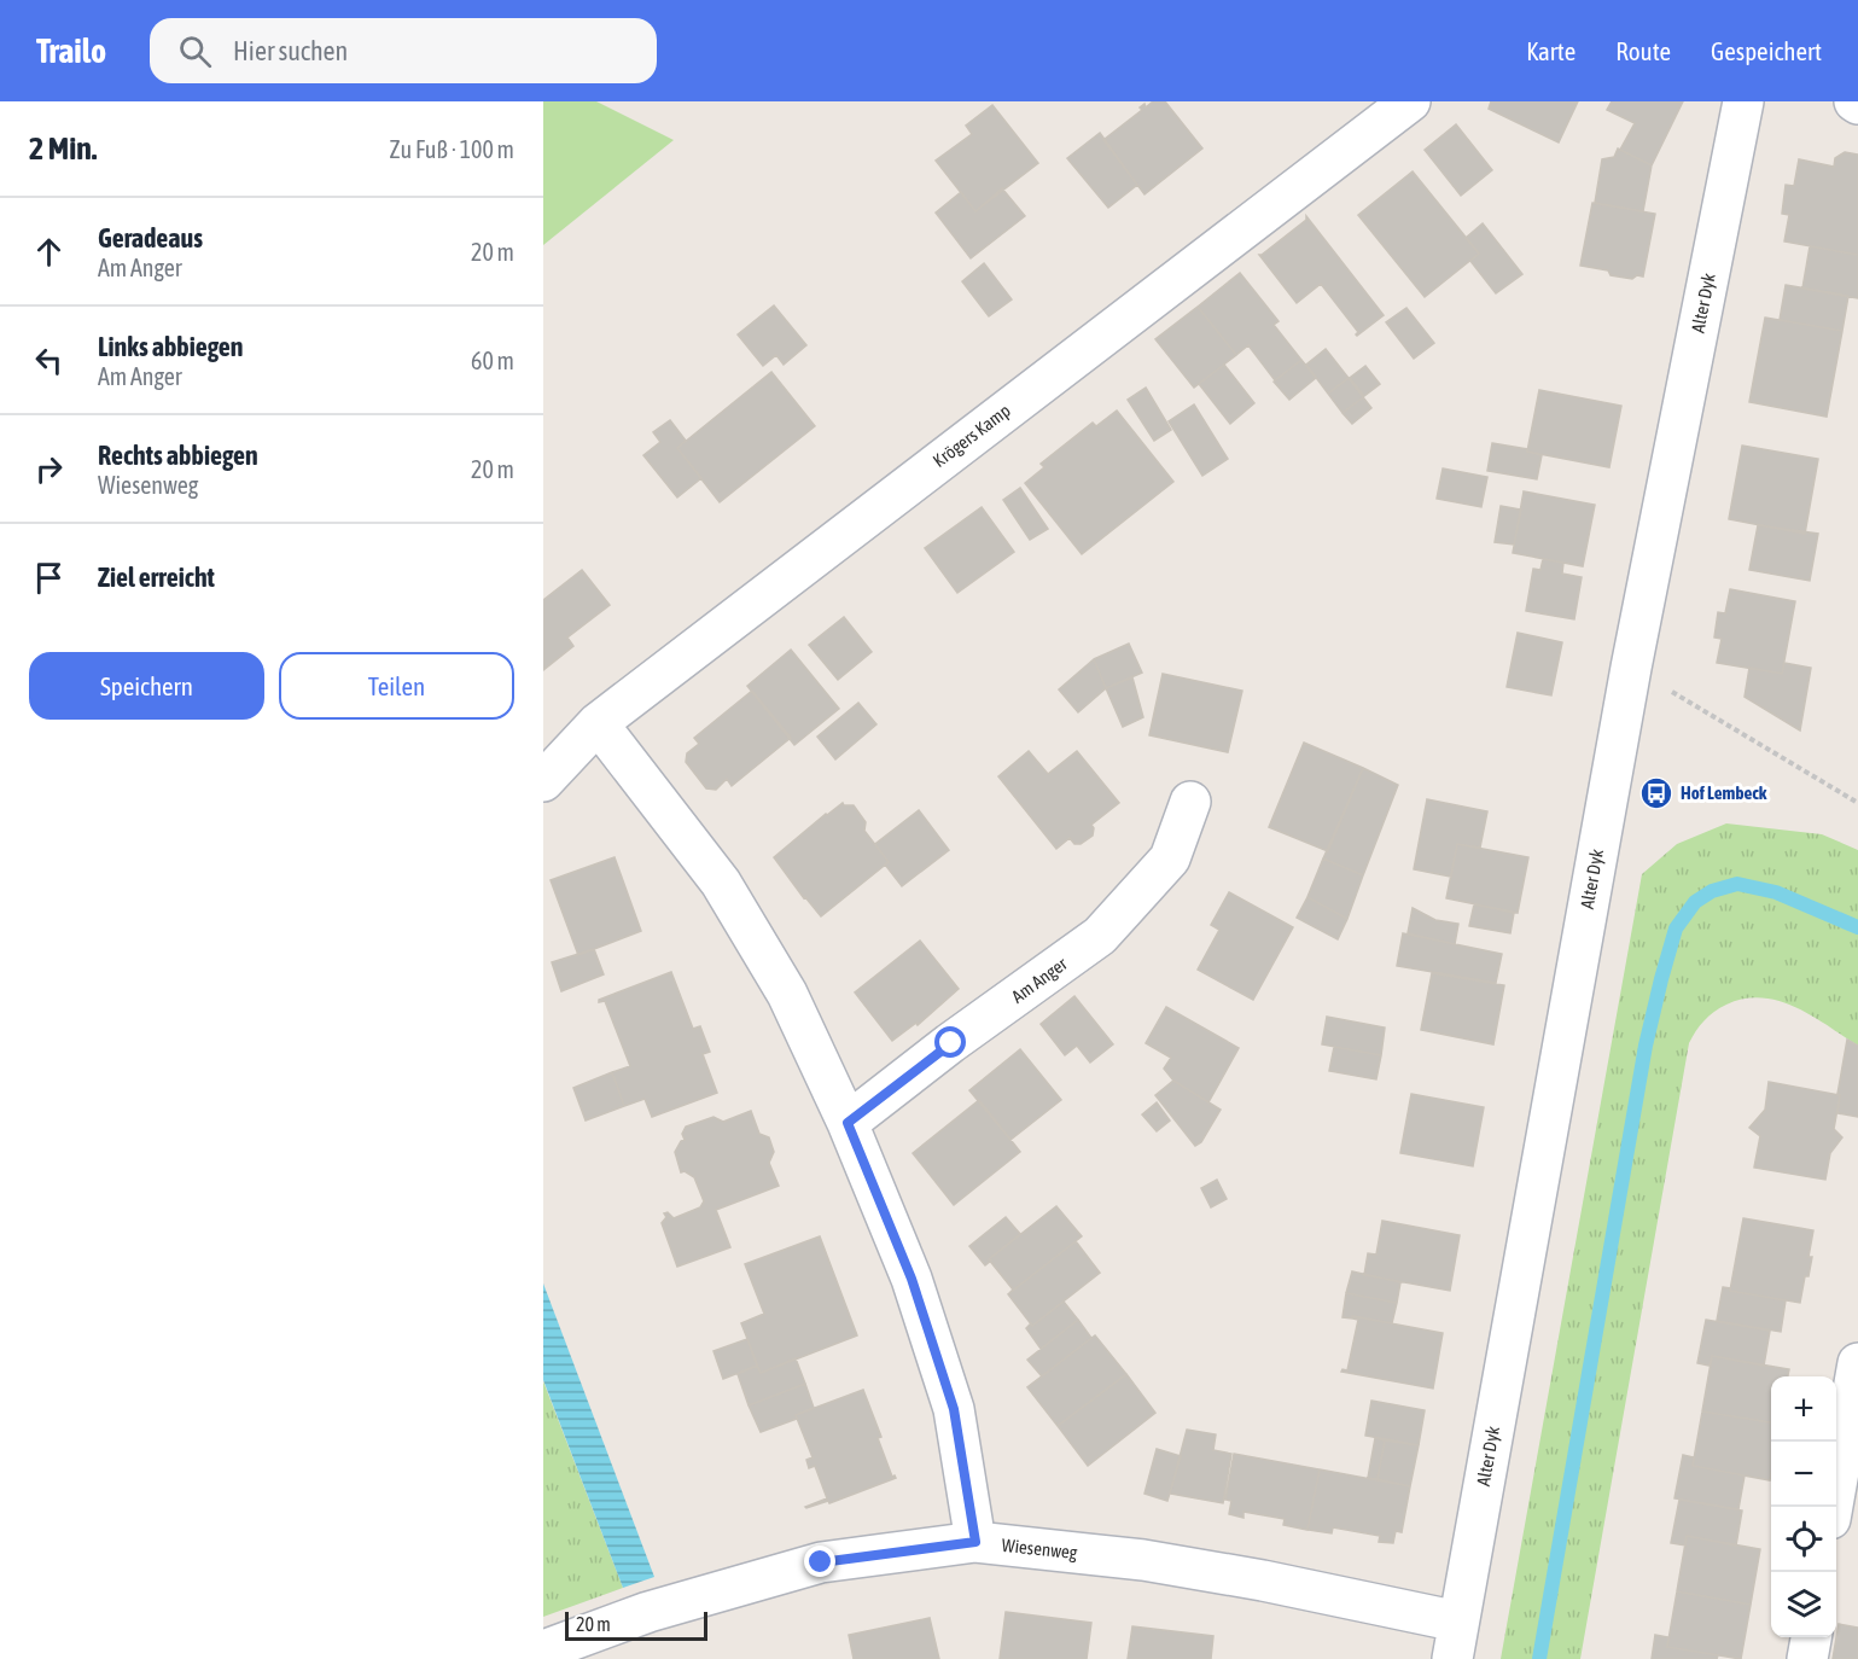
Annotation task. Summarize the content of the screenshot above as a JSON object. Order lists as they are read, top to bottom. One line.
{"streets":{"street":["Alter Dyk","Krögers Kamp","Am Anger","Wiesenweg"]},"crossings":[["Alter Dyk","Wiesenweg"]],"places":{"bus stop":["Hof Lembeck"]},"scale_bar":"20 m","page":{"header":"Trailo","search":"Hier suchen","nav":["Karte","Route","Gespeichert"],"heading":["2 Min.","Zu Fuß · 100 m"],"list":[["Geradeaus","Am Anger","20 m"],["Links abbiegen","Am Anger","60 m"],["Rechts abbiegen","Wiesenweg","20 m"],"Ziel erreicht"],"buttons":["Speichern","Teilen"],"map_buttons":["+","−"],"scale":"20 m"}}
